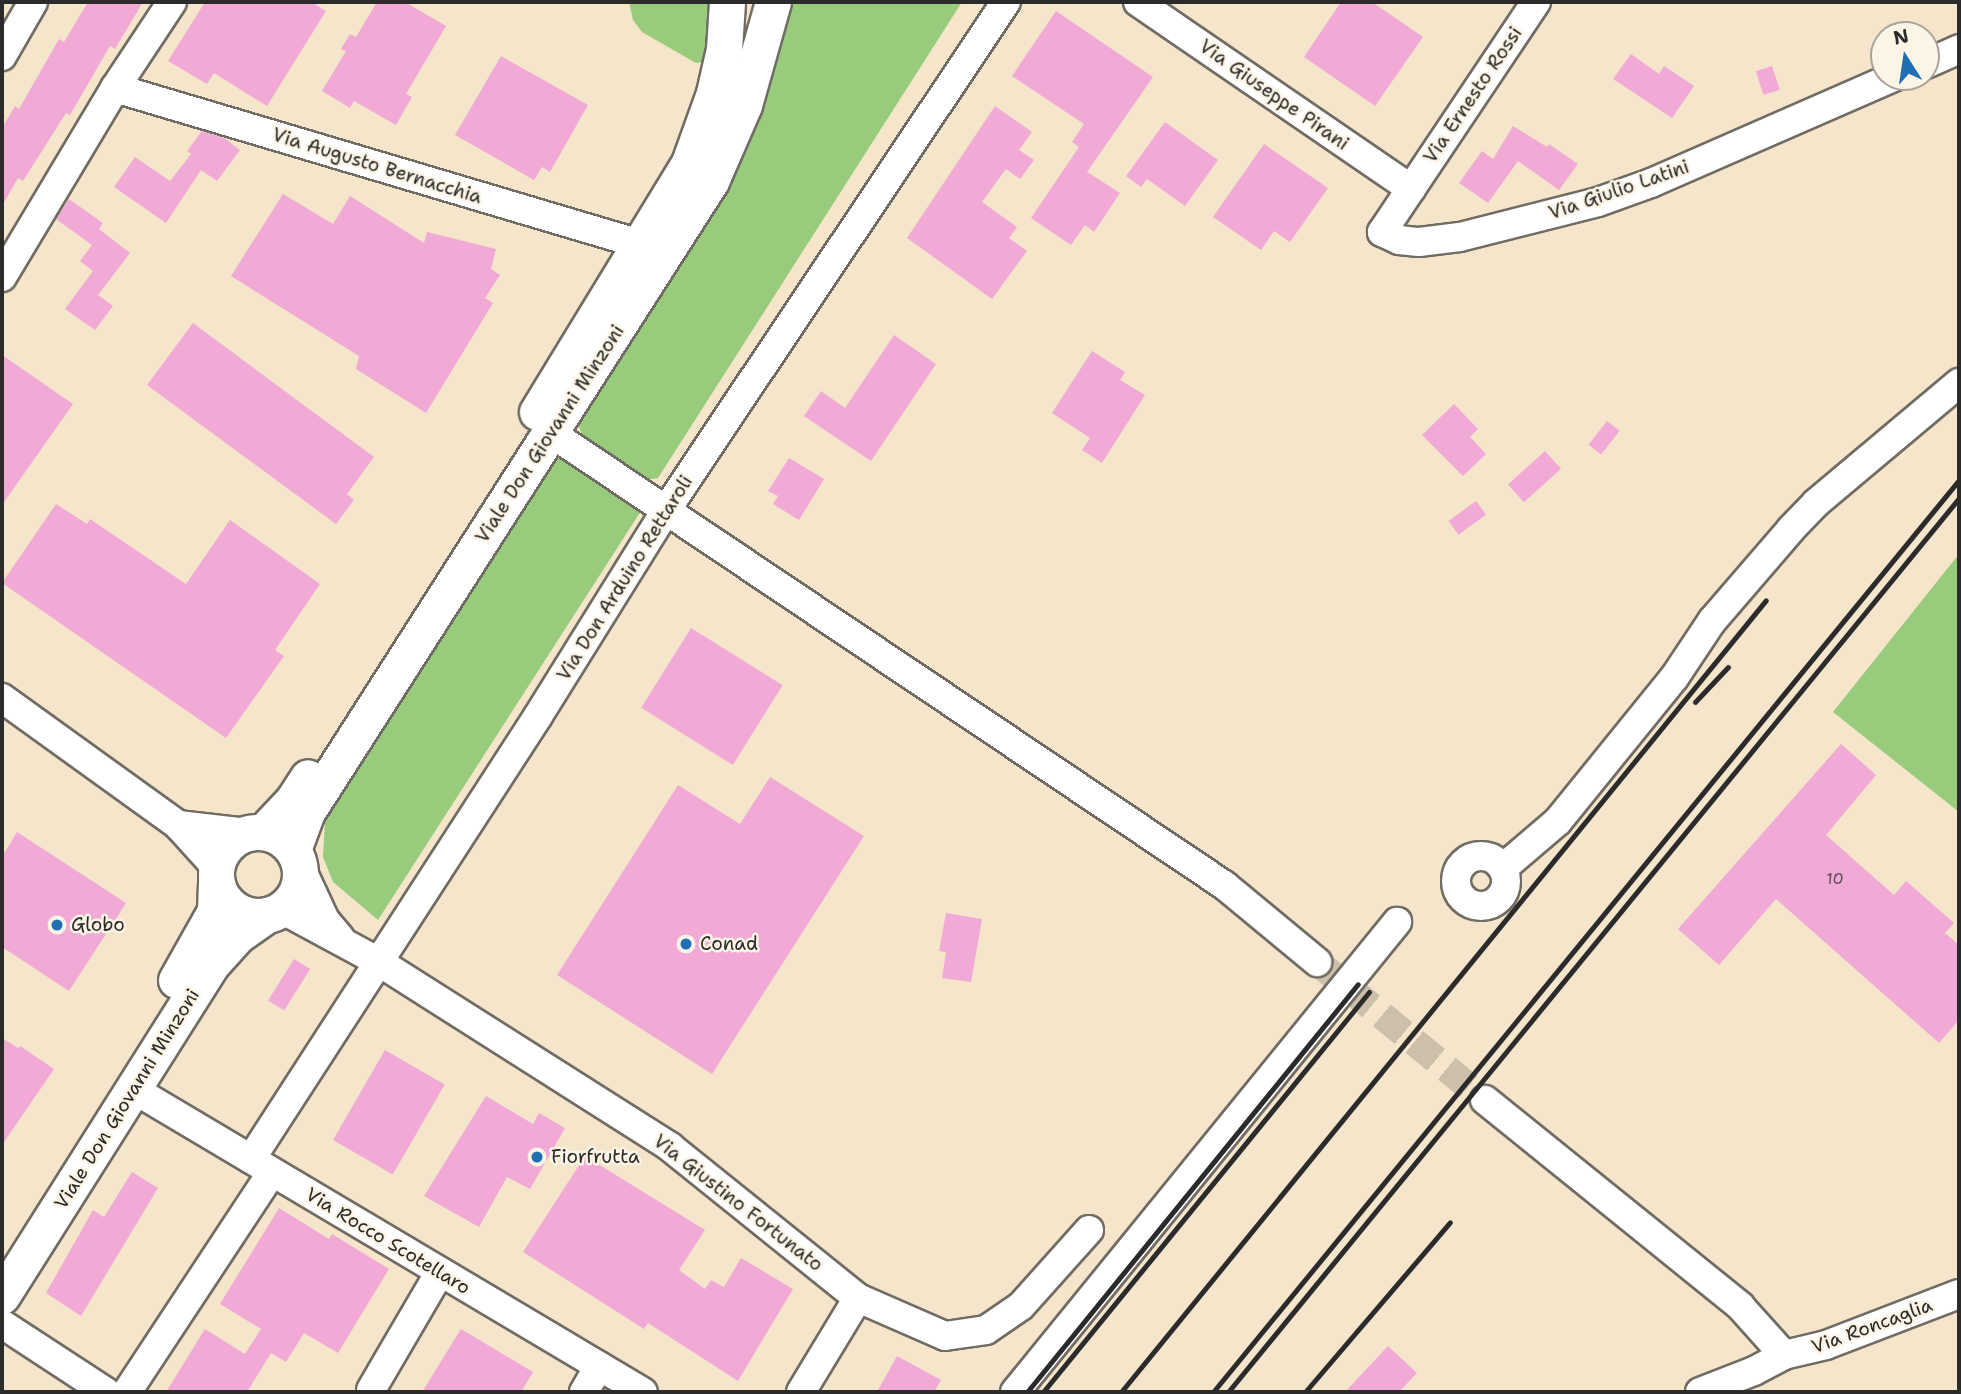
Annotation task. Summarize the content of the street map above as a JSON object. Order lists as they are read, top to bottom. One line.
{"streets":{"main road":["Viale Don Giovanni Minzoni"],"street":["Via Giuseppe Pirani","Via Ernesto Rossi","Via Augusto Bernacchia","Via Giulio Latini","Via Don Arduino Rettaroli","Via Giustino Fortunato","Via Rocco Scotellaro","Via Roncaglia"]},"crossings":[["Via Giuseppe Pirani","Via Ernesto Rossi"],["Via Giuseppe Pirani","Via Giulio Latini"],["Via Ernesto Rossi","Via Giulio Latini"],["Via Augusto Bernacchia","Viale Don Giovanni Minzoni"],["Viale Don Giovanni Minzoni","Via Giustino Fortunato"],["Viale Don Giovanni Minzoni","Via Rocco Scotellaro"],["Via Don Arduino Rettaroli","Via Giustino Fortunato"],["Via Don Arduino Rettaroli","Via Rocco Scotellaro"]],"places":["Globo","Conad","Fiorfrutta"],"house_numbers":["10"],"north":"top"}
